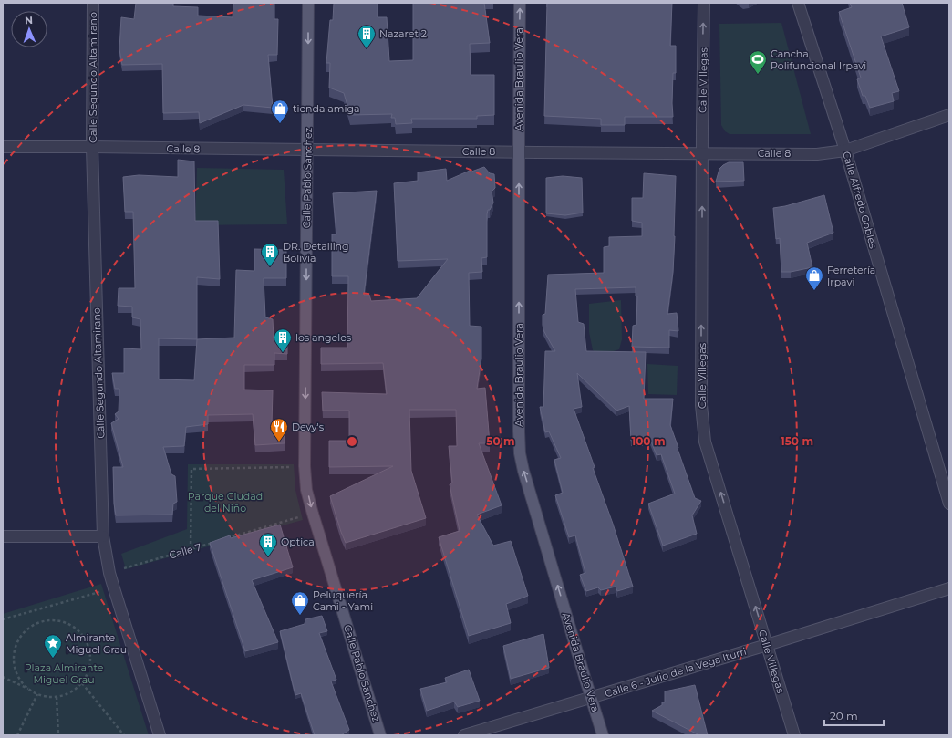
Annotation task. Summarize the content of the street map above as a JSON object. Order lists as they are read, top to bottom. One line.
{"streets":{"main road":["Avenida Braulio Vera","Calle Pablo Sanchez"],"street":["Calle Segundo Altamirano","Calle Villegas","Calle 8","Calle Alfredo Gobles","Calle 6 - Julio de la Vega Iturri"],"path":["Calle 7"]},"crossings":[["Calle Segundo Altamirano","Calle 8"],["Calle Segundo Altamirano","Calle 7"],["Avenida Braulio Vera","Calle 8"],["Avenida Braulio Vera","Calle 6 - Julio de la Vega Iturri"],["Calle Villegas","Calle 8"],["Calle Villegas","Calle 6 - Julio de la Vega Iturri"],["Calle 8","Calle Pablo Sanchez"],["Calle 8","Calle Alfredo Gobles"]],"one_way":["Avenida Braulio Vera","Calle Villegas","Calle Pablo Sanchez"],"parks":["Parque Ciudad del Niño","Plaza Almirante Miguel Grau"],"places":{"building":["Nazaret 2","DR. Detailing Bolivia","los angeles","Optica"],"sports":["Cancha Polifuncional Irpavi"],"shop":["tienda amiga","Ferretería Irpavi","Peluquería Cami - Yami"],"restaurant":["Devy's"],"place":["Almirante Miguel Grau"]},"scale_bar":"20 m","north":"top","rings":["50 m","100 m","150 m"]}
